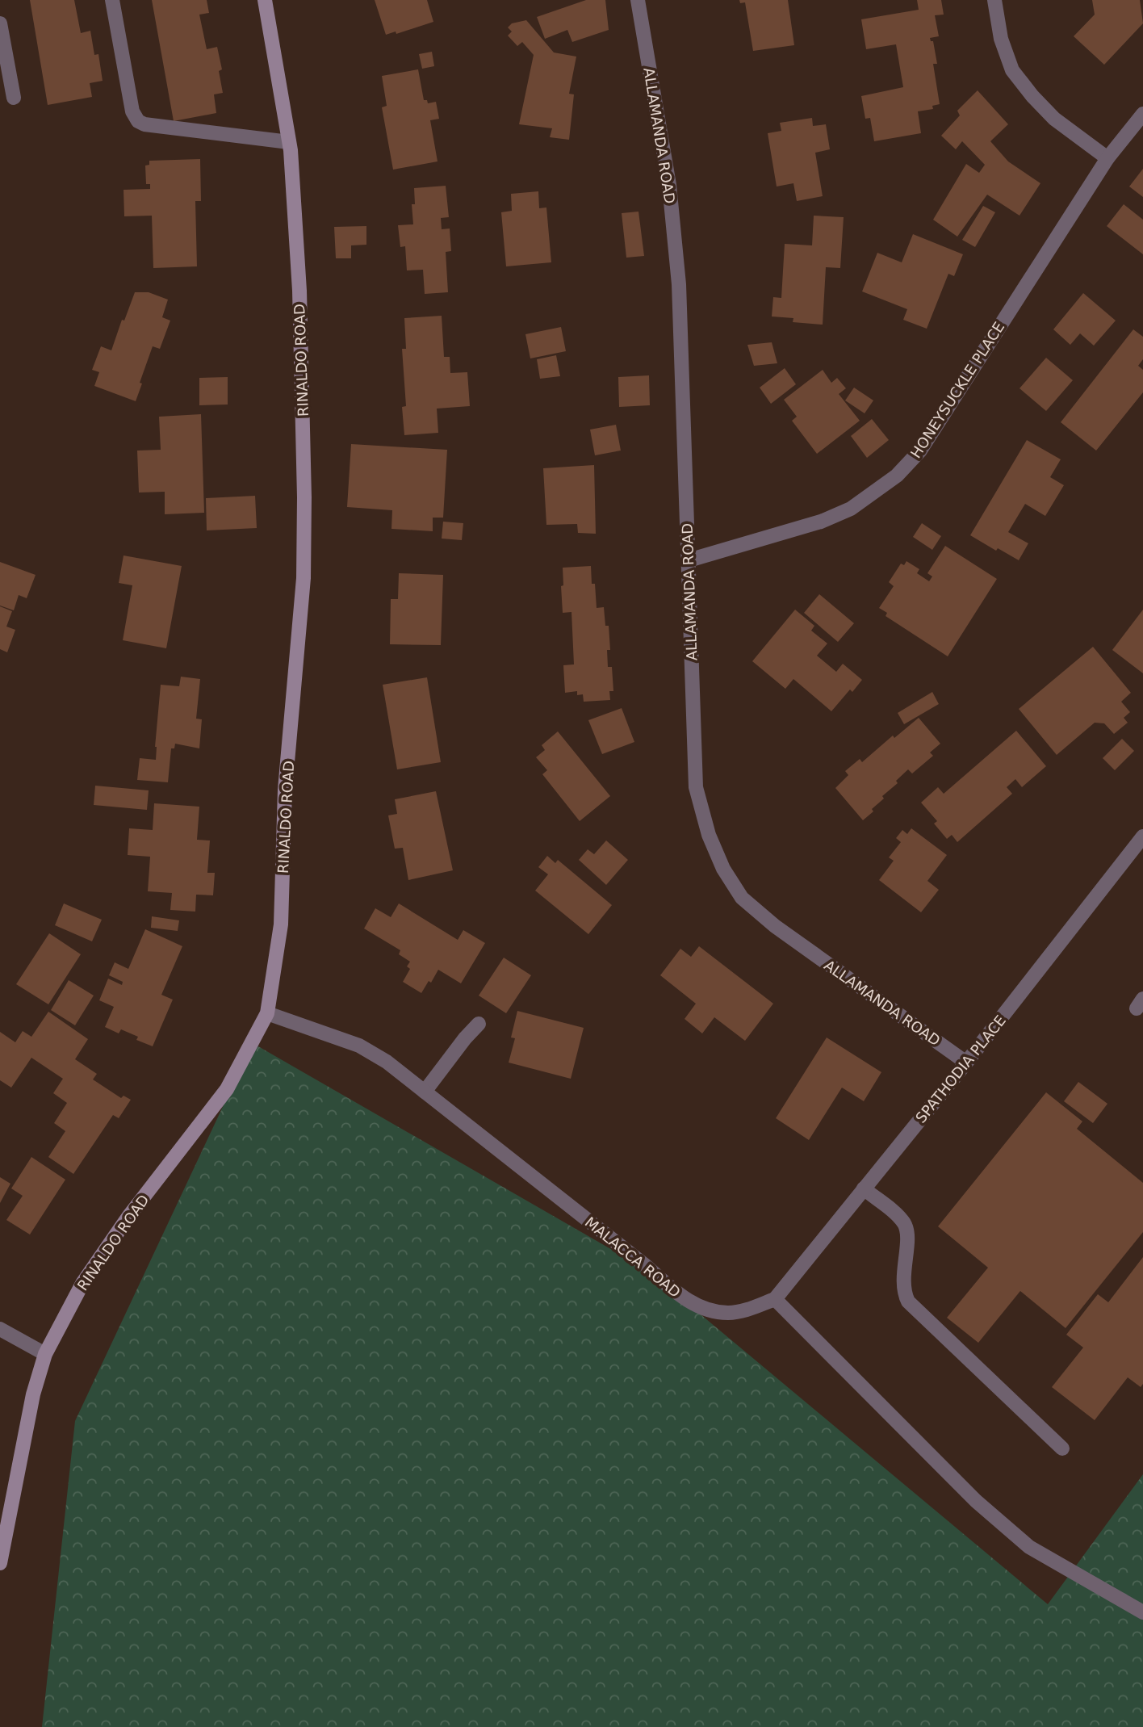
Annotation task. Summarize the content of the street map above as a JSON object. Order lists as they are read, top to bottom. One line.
{"streets":{"street":["ALLAMANDA ROAD","RINALDO ROAD","HONEYSUCKLE PLACE","SPATHODIA PLACE","MALACCA ROAD"]},"crossings":[["ALLAMANDA ROAD","HONEYSUCKLE PLACE"],["ALLAMANDA ROAD","SPATHODIA PLACE"],["RINALDO ROAD","MALACCA ROAD"],["SPATHODIA PLACE","MALACCA ROAD"]]}
